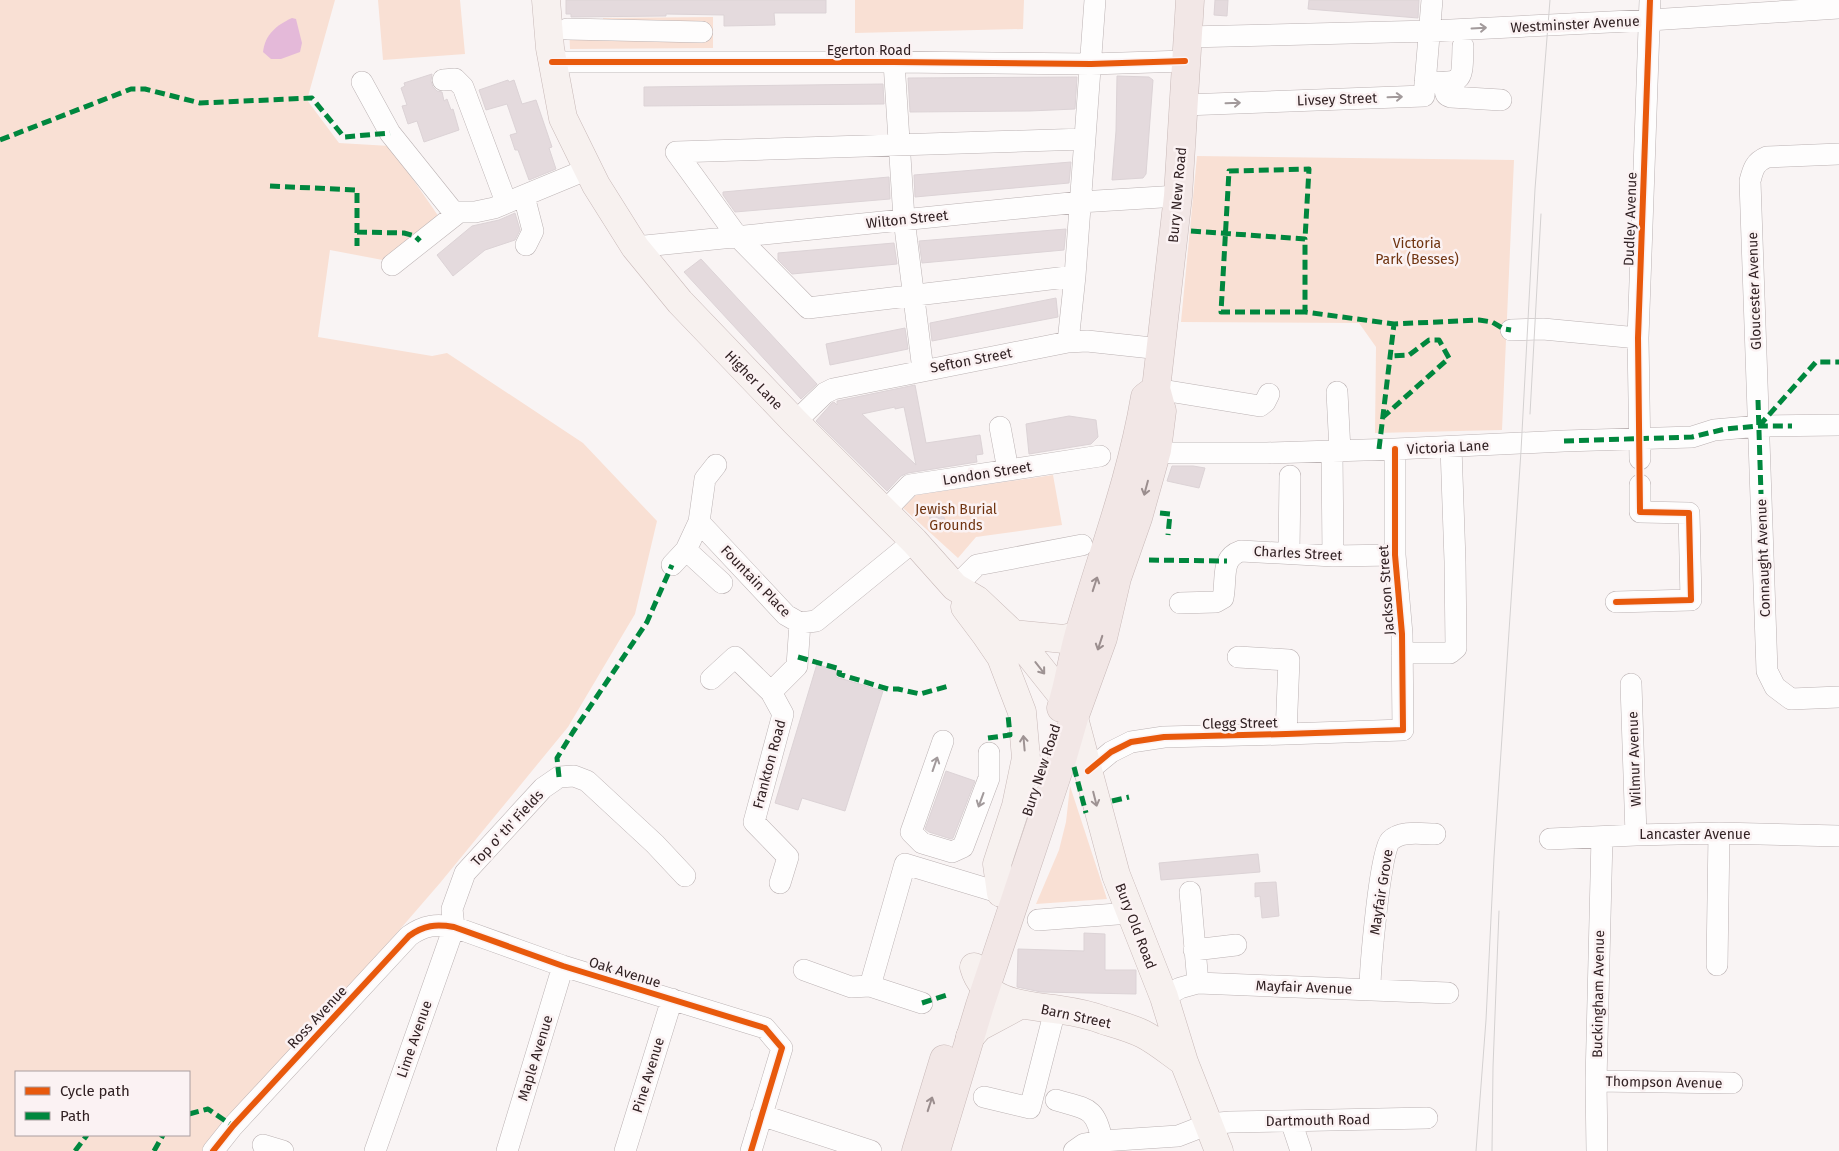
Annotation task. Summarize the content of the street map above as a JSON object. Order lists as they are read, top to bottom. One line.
{"streets":{"highway":["Bury New Road"],"main road":["Higher Lane","Bury Old Road","Barn Street"],"street":["Westminster Avenue","Egerton Road","Livsey Street","Wilton Street","Dudley Avenue","Gloucester Avenue","Sefton Street","Victoria Lane","London Street","Charles Street","Connaught Avenue","Fountain Place","Jackson Street","Clegg Street","Wilmur Avenue","Frankton Road","Top o' th' Fields","Lancaster Avenue","Mayfair Grove","Oak Avenue","Mayfair Avenue","Buckingham Avenue","Ross Avenue","Lime Avenue","Maple Avenue","Pine Avenue","Thompson Avenue","Dartmouth Road"]},"crossings":[["Westminster Avenue","Egerton Road"],["Westminster Avenue","Bury New Road"],["Westminster Avenue","Dudley Avenue"],["Egerton Road","Bury New Road"],["Egerton Road","Higher Lane"],["Livsey Street","Bury New Road"],["Bury New Road","Wilton Street"],["Bury New Road","Sefton Street"],["Bury New Road","Higher Lane"],["Bury New Road","Victoria Lane"],["Bury New Road","Bury Old Road"],["Bury New Road","Barn Street"],["Wilton Street","Higher Lane"],["Dudley Avenue","Victoria Lane"],["Gloucester Avenue","Victoria Lane"],["Gloucester Avenue","Connaught Avenue"],["Sefton Street","Higher Lane"],["Higher Lane","London Street"],["Higher Lane","Fountain Place"],["Higher Lane","Bury Old Road"],["Victoria Lane","Connaught Avenue"],["Victoria Lane","Jackson Street"],["Charles Street","Jackson Street"],["Jackson Street","Clegg Street"],["Clegg Street","Bury Old Road"],["Wilmur Avenue","Lancaster Avenue"],["Top o' th' Fields","Oak Avenue"],["Top o' th' Fields","Ross Avenue"],["Top o' th' Fields","Lime Avenue"],["Lancaster Avenue","Buckingham Avenue"],["Mayfair Grove","Mayfair Avenue"],["Bury Old Road","Mayfair Avenue"],["Bury Old Road","Barn Street"],["Bury Old Road","Dartmouth Road"],["Oak Avenue","Ross Avenue"],["Oak Avenue","Lime Avenue"],["Oak Avenue","Maple Avenue"],["Oak Avenue","Pine Avenue"],["Buckingham Avenue","Thompson Avenue"],["Ross Avenue","Lime Avenue"]],"one_way":["Livsey Street"],"parks":["Victoria Park (Besses)","Jewish Burial Grounds"],"legend":["Cycle path","Path"]}
